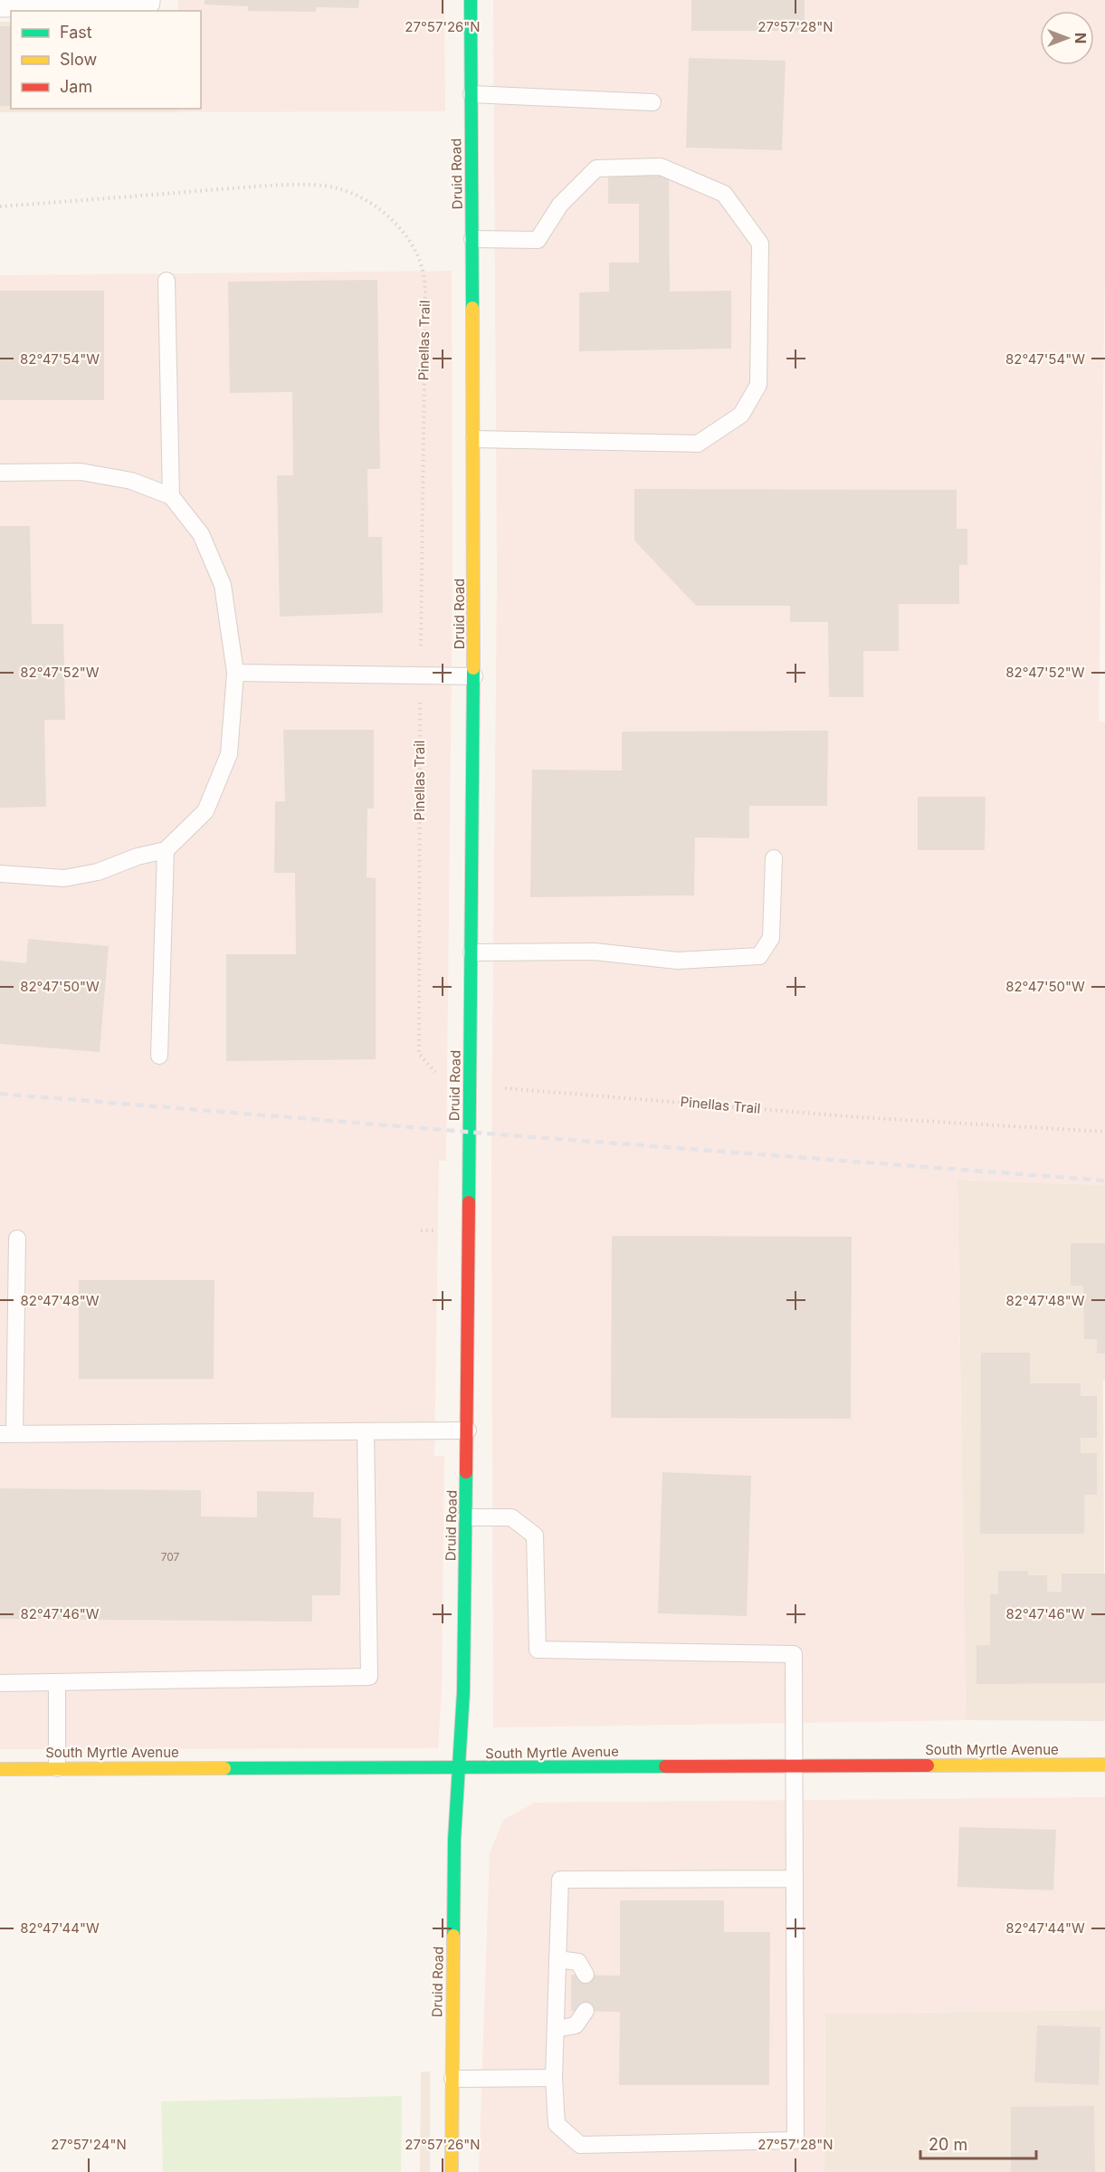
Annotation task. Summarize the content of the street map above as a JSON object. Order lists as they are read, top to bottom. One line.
{"streets":{"street":["Druid Road","South Myrtle Avenue"],"path":["Pinellas Trail"]},"crossings":[["Druid Road","Pinellas Trail"],["Druid Road","South Myrtle Avenue"]],"house_numbers":["707"],"legend":["Fast","Slow","Jam"],"scale_bar":"20 m","north":"right","coordinates":["27°57'26\"N","27°57'28\"N","82°47'54\"W","82°47'52\"W","82°47'50\"W","82°47'48\"W","82°47'46\"W","82°47'44\"W","27°57'24\"N"]}
